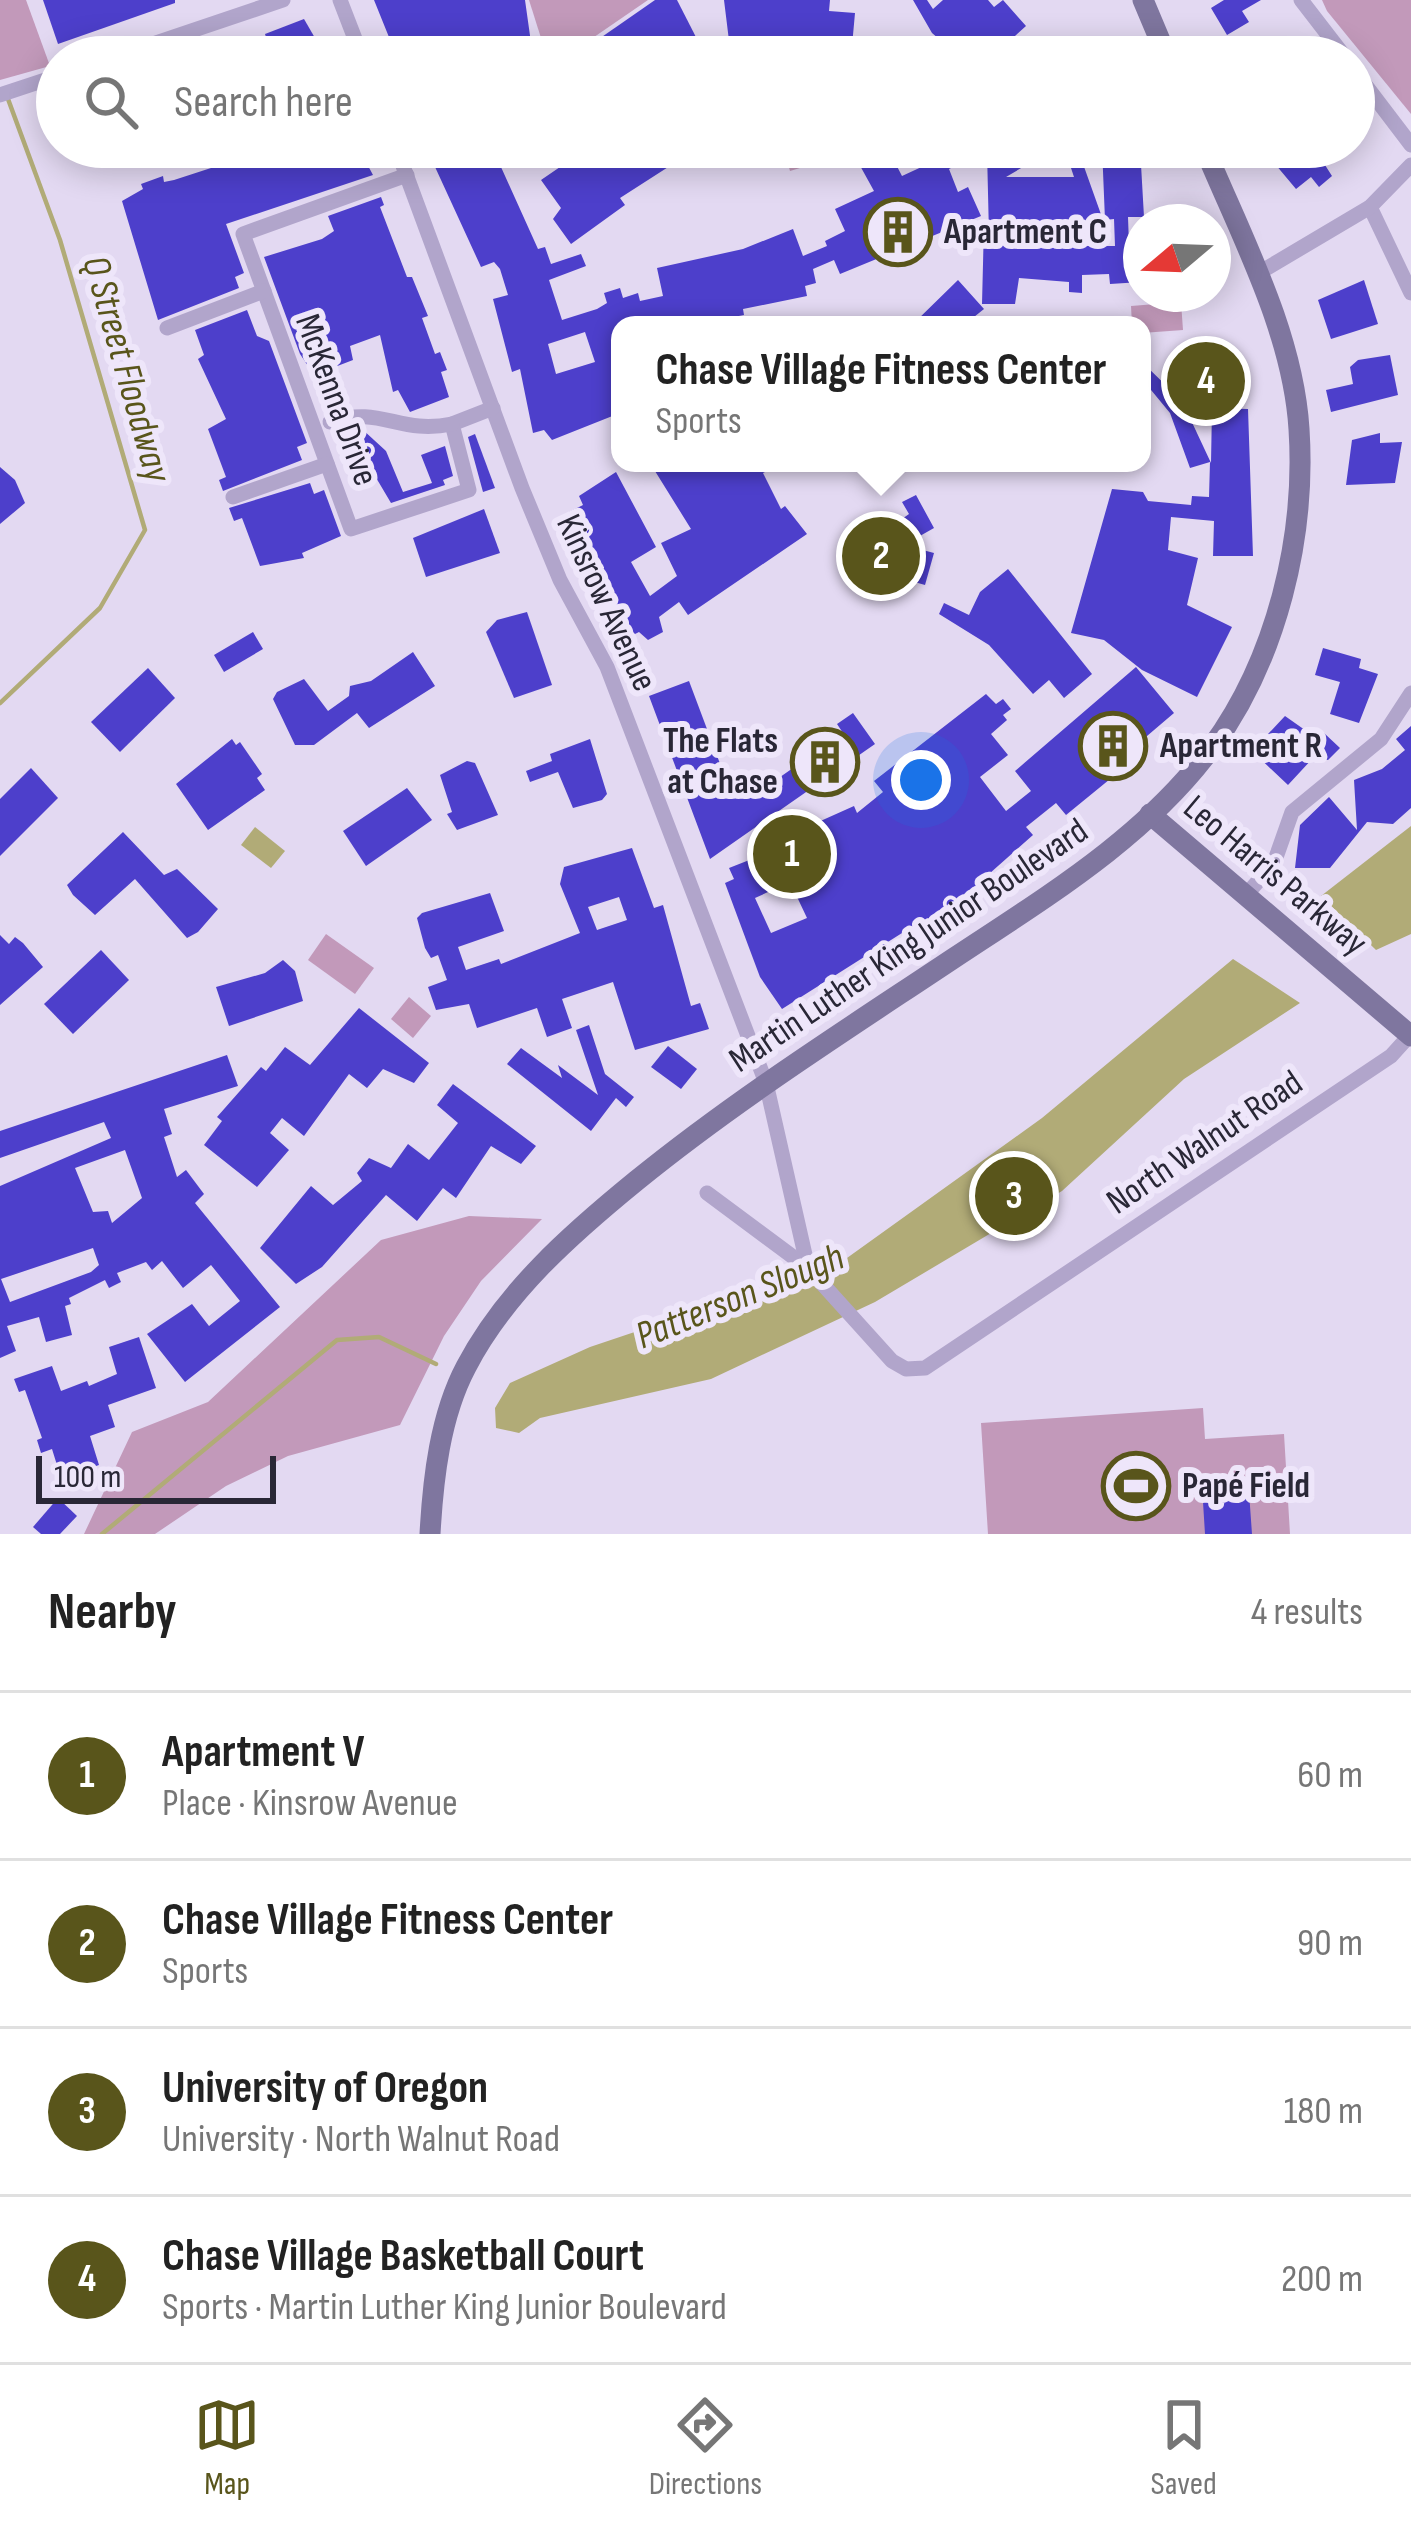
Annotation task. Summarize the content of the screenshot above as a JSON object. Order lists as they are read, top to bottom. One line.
{"streets":{"main road":["Leo Harris Parkway","Martin Luther King Junior Boulevard"],"street":["McKenna Drive","Kinsrow Avenue","North Walnut Road"]},"crossings":[["McKenna Drive","Kinsrow Avenue"],["Kinsrow Avenue","Martin Luther King Junior Boulevard"],["Kinsrow Avenue","North Walnut Road"],["Leo Harris Parkway","Martin Luther King Junior Boulevard"],["Leo Harris Parkway","North Walnut Road"],["Martin Luther King Junior Boulevard","North Walnut Road"]],"water":["Q Street Floodway","Patterson Slough"],"places":{"building":["Apartment C","Apartment R","The Flats at Chase"],"sports":["Papé Field"]},"scale_bar":"100 m","north":"left","page":{"search":"Search here","popup":["Chase Village Fitness Center","Sports"],"pins":["4","2","1","3"],"scale":"100 m","heading":["Nearby","4 results"],"list":[{"mark":"1","name":"Apartment V","note":"Place · Kinsrow Avenue","value":"60 m"},{"mark":"2","name":"Chase Village Fitness Center","note":"Sports","value":"90 m"},{"mark":"3","name":"University of Oregon","note":"University · North Walnut Road","value":"180 m"},{"mark":"4","name":"Chase Village Basketball Court","note":"Sports · Martin Luther King Junior Boulevard","value":"200 m"}],"nav":["Map","Directions","Saved"]}}
